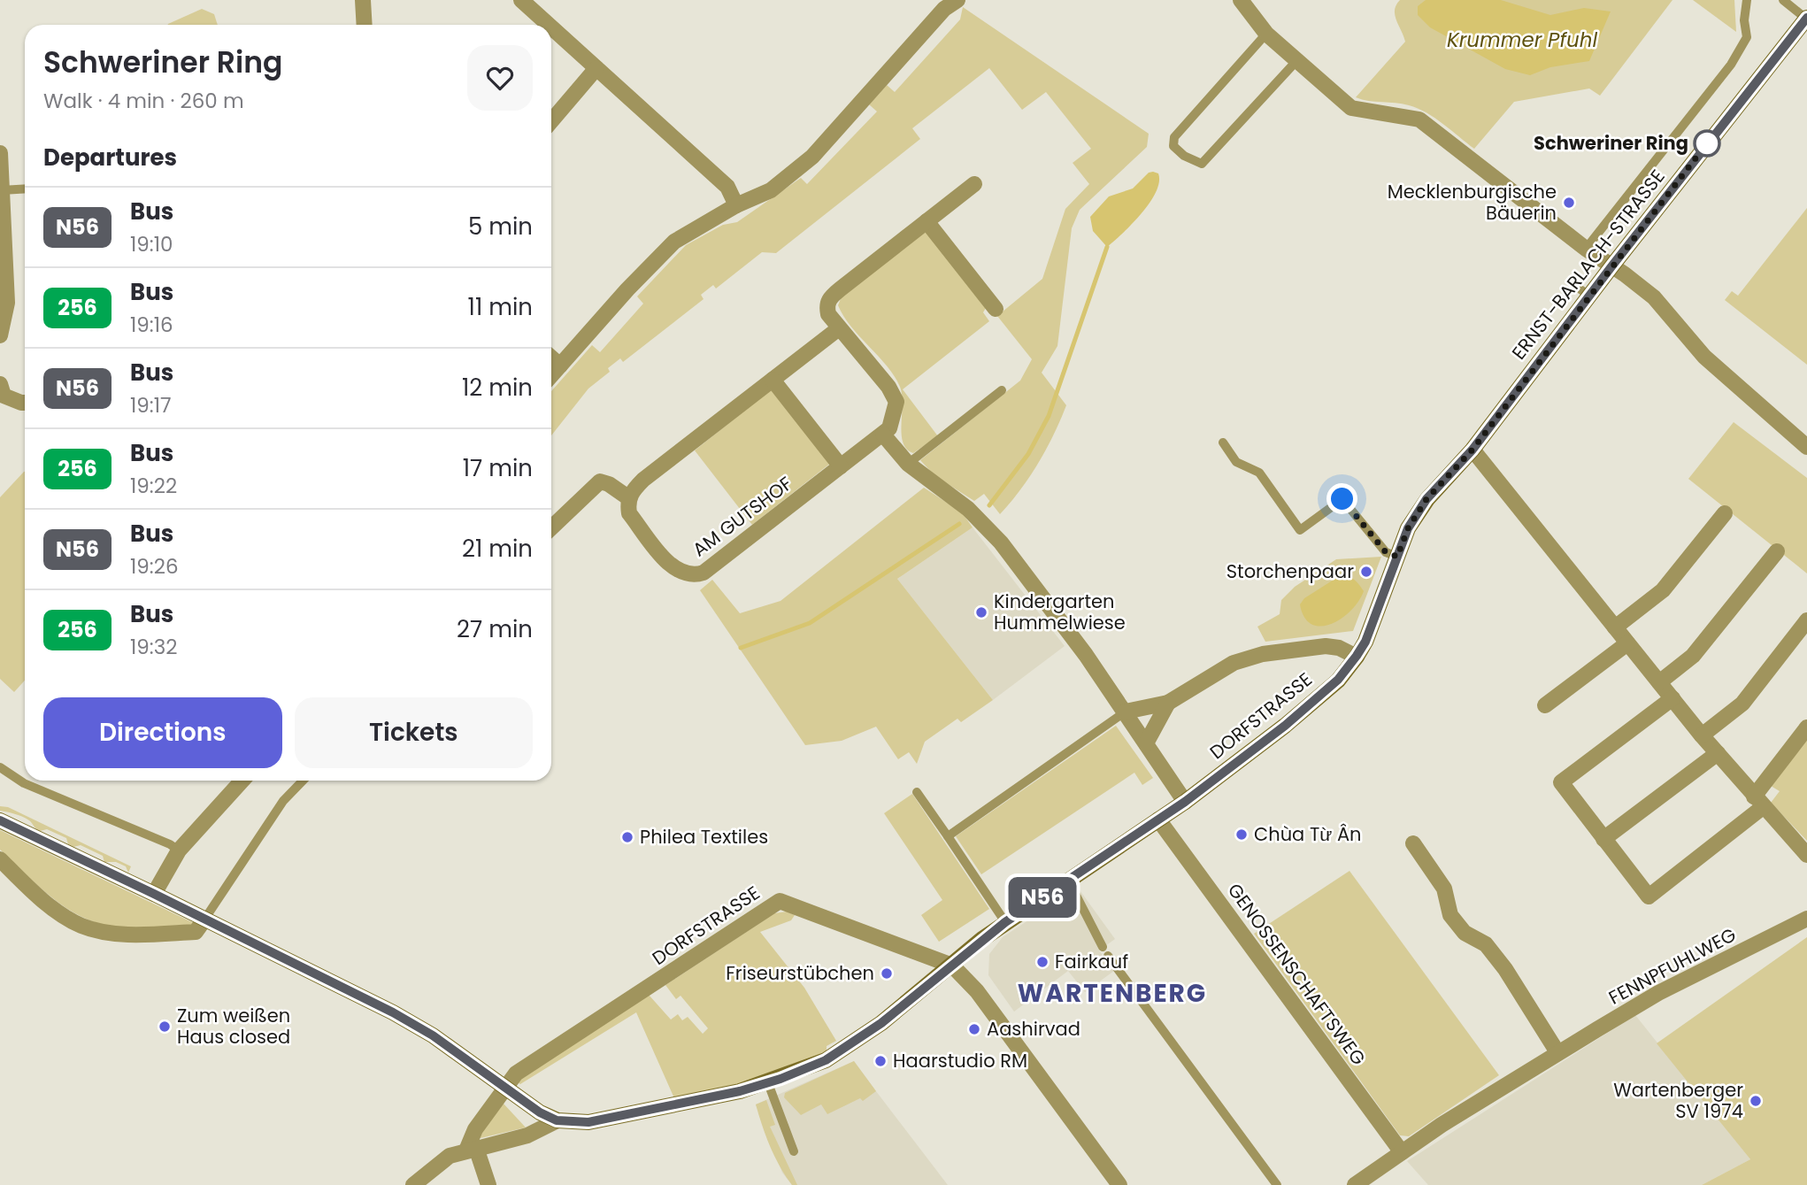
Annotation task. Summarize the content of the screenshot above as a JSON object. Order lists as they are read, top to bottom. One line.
{"streets":{"main road":["ERNST-BARLACH-STRASSE","DORFSTRASSE"],"street":["AM GUTSHOF","FENNPFUHLWEG","GENOSSENSCHAFTSWEG"]},"crossings":[["ERNST-BARLACH-STRASSE","DORFSTRASSE"],["DORFSTRASSE","GENOSSENSCHAFTSWEG"],["FENNPFUHLWEG","GENOSSENSCHAFTSWEG"]],"districts":["WARTENBERG"],"water":["Krummer Pfuhl"],"places":["Schweriner Ring","Mecklenburgische Bäuerin","Storchenpaar","Kindergarten Hummelwiese","Chùa Từ Ân","Philea Textiles","Fairkauf","Friseurstübchen","Zum weißen Haus closed","Aashirvad","Haarstudio RM","Wartenberger SV 1974"],"lines":["bus line N56"],"page":{"on_map":"N56","heading":[["Schweriner Ring","Walk · 4 min · 260 m"],"Departures"],"list":[{"mark":"N56","name":"Bus","note":"19:10","value":"5 min"},{"mark":"256","name":"Bus","note":"19:16","value":"11 min"},{"mark":"N56","name":"Bus","note":"19:17","value":"12 min"},{"mark":"256","name":"Bus","note":"19:22","value":"17 min"},{"mark":"N56","name":"Bus","note":"19:26","value":"21 min"},{"mark":"256","name":"Bus","note":"19:32","value":"27 min"}],"buttons":["Directions","Tickets"]}}
